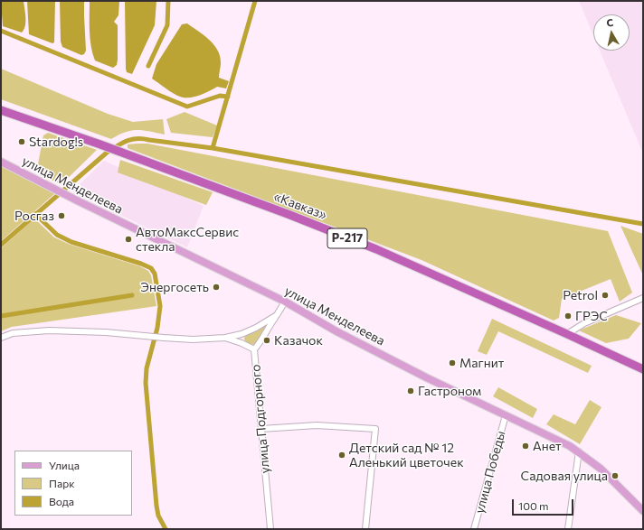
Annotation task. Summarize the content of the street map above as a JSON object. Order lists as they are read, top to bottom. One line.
{"streets":{"highway":["«Кавказ»","Р-217"],"main road":["улица Менделеева"],"street":["улица Подгорного","улица Победы"]},"crossings":[["улица Менделеева","улица Подгорного"],["улица Менделеева","улица Победы"]],"places":["Stardog!s","Росгаз","АвтоМаксСервис стекла","Энергосеть","Petrol","ГРЭС","Казачок","Магнит","Гастроном","Анет","Детский сад № 12 Аленький цветочек","Садовая улица"],"legend":["Улица","Парк","Вода"],"scale_bar":"100 m","north":"top"}
